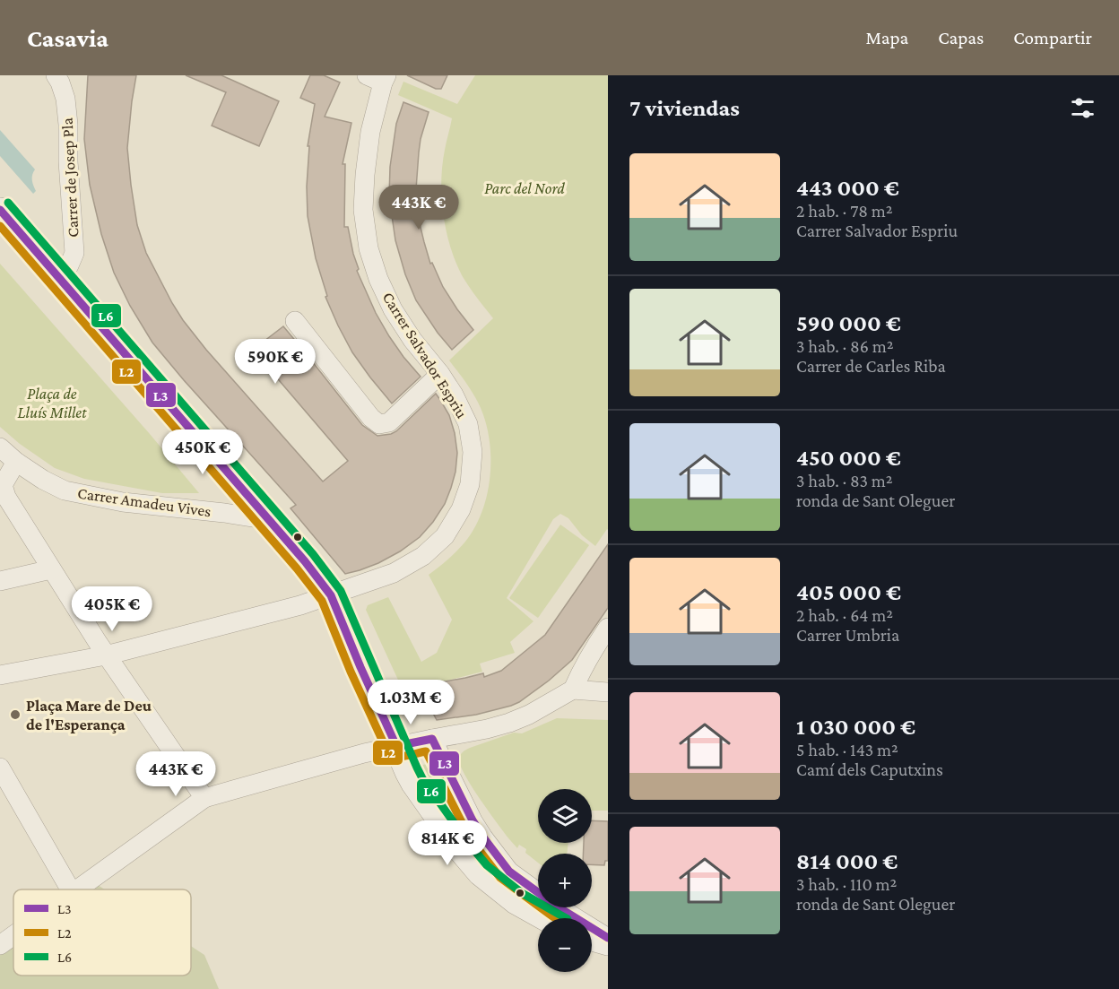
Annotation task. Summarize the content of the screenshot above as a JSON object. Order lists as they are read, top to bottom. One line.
{"streets":{"street":["Carrer de Josep Pla","Carrer Salvador Espriu","Carrer Amadeu Vives"]},"parks":["Parc del Nord","Plaça de Lluís Millet"],"places":["Plaça Mare de Deu de l'Esperança"],"lines":["transit line L6","transit line L3","transit line L2"],"legend":["L3","L2","L6"],"page":{"header":"Casavia","nav":["Mapa","Capas","Compartir"],"heading":"7 viviendas","list":[{"name":"443 000 €","note":"2 hab. · 78 m² · Carrer Salvador Espriu"},{"name":"590 000 €","note":"3 hab. · 86 m² · Carrer de Carles Riba"},{"name":"450 000 €","note":"3 hab. · 83 m² · ronda de Sant Oleguer"},{"name":"405 000 €","note":"2 hab. · 64 m² · Carrer Umbria"},{"name":"1 030 000 €","note":"5 hab. · 143 m² · Camí dels Caputxins"},{"name":"814 000 €","note":"3 hab. · 110 m² · ronda de Sant Oleguer"}],"price":["443K €","590K €","450K €","405K €","1.03M €","443K €","814K €"],"map_buttons":["+","−"]}}
